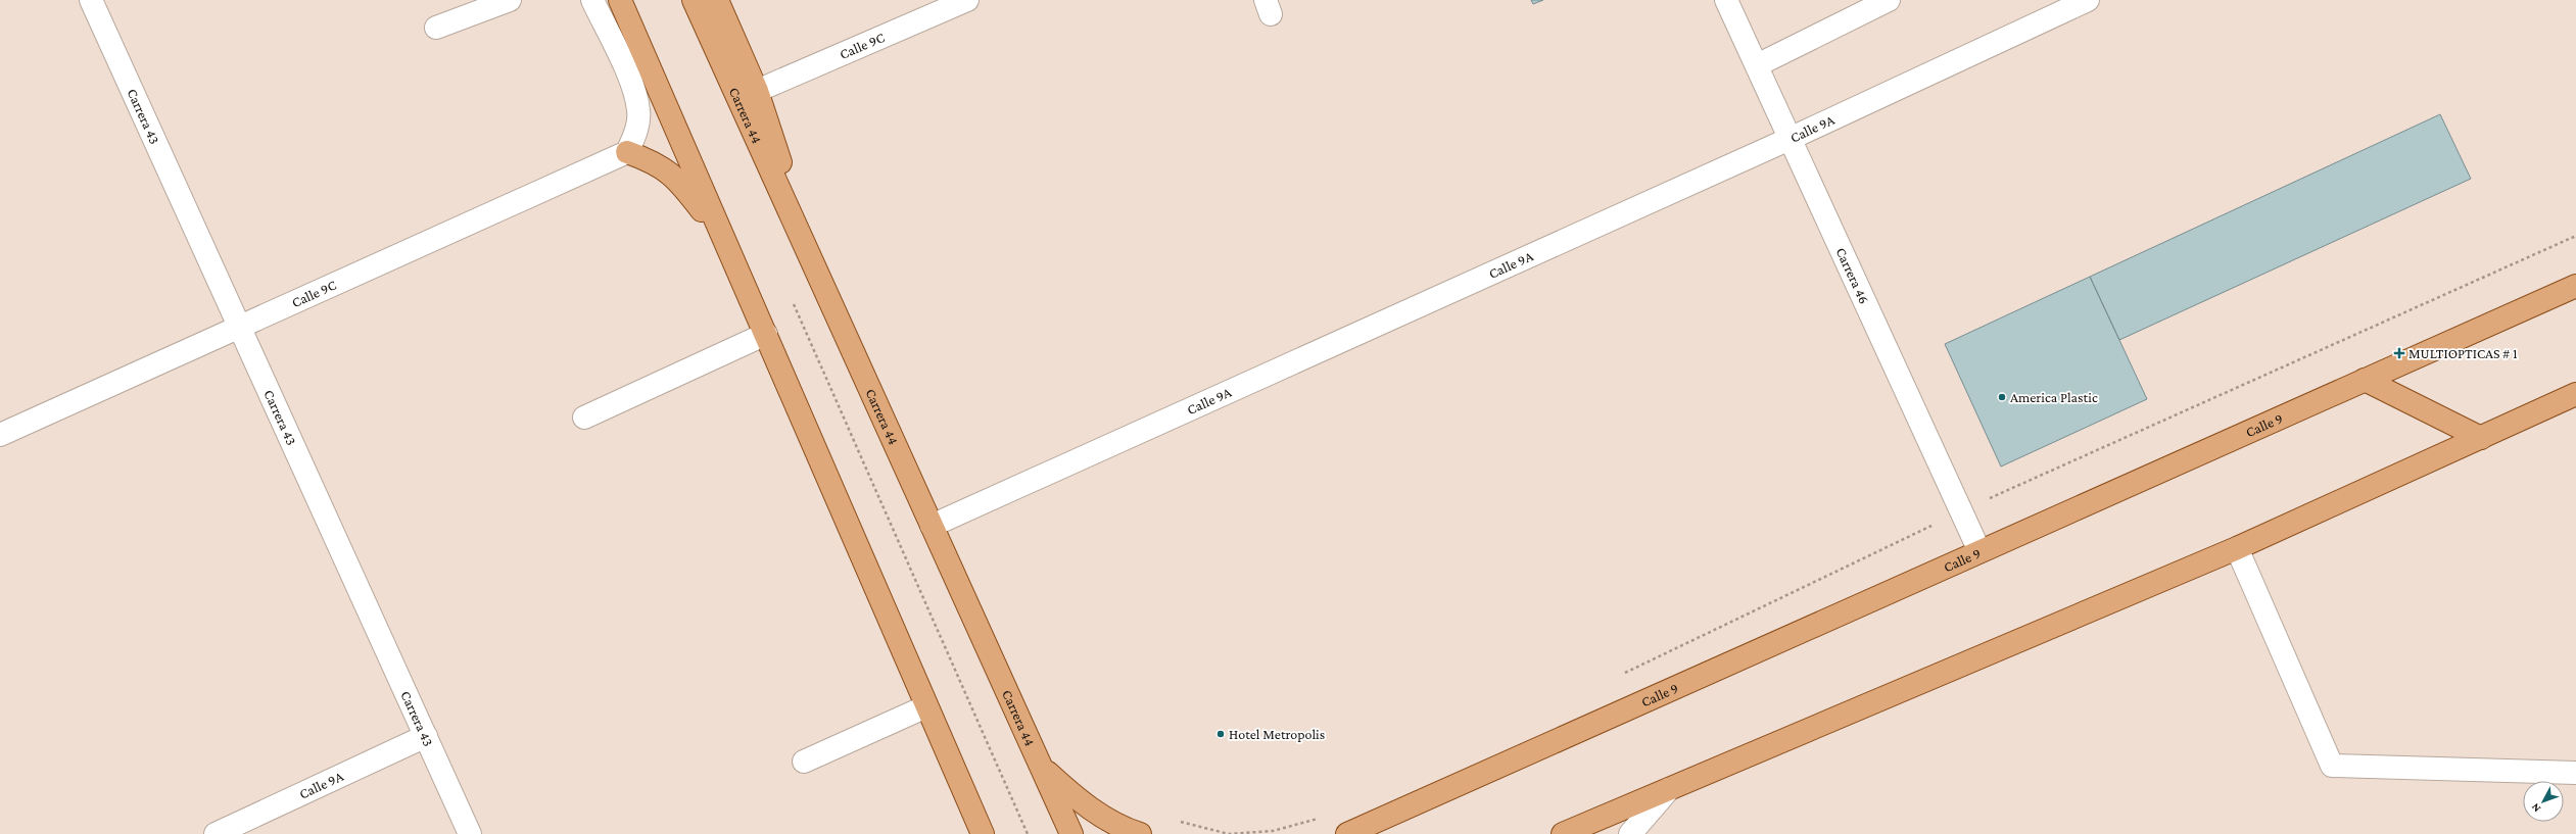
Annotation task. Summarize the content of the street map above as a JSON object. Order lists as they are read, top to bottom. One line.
{"streets":{"main road":["Carrera 44","Calle 9"],"street":["Calle 9C","Carrera 43","Calle 9A","Carrera 46"]},"crossings":[["Calle 9C","Carrera 43"],["Carrera 43","Calle 9A"],["Carrera 44","Calle 9A"],["Calle 9A","Carrera 46"],["Carrera 46","Calle 9"]],"places":{"health":["MULTIOPTICAS # 1"],"other":["America Plastic","Hotel Metropolis"]},"north":"bottom left"}
